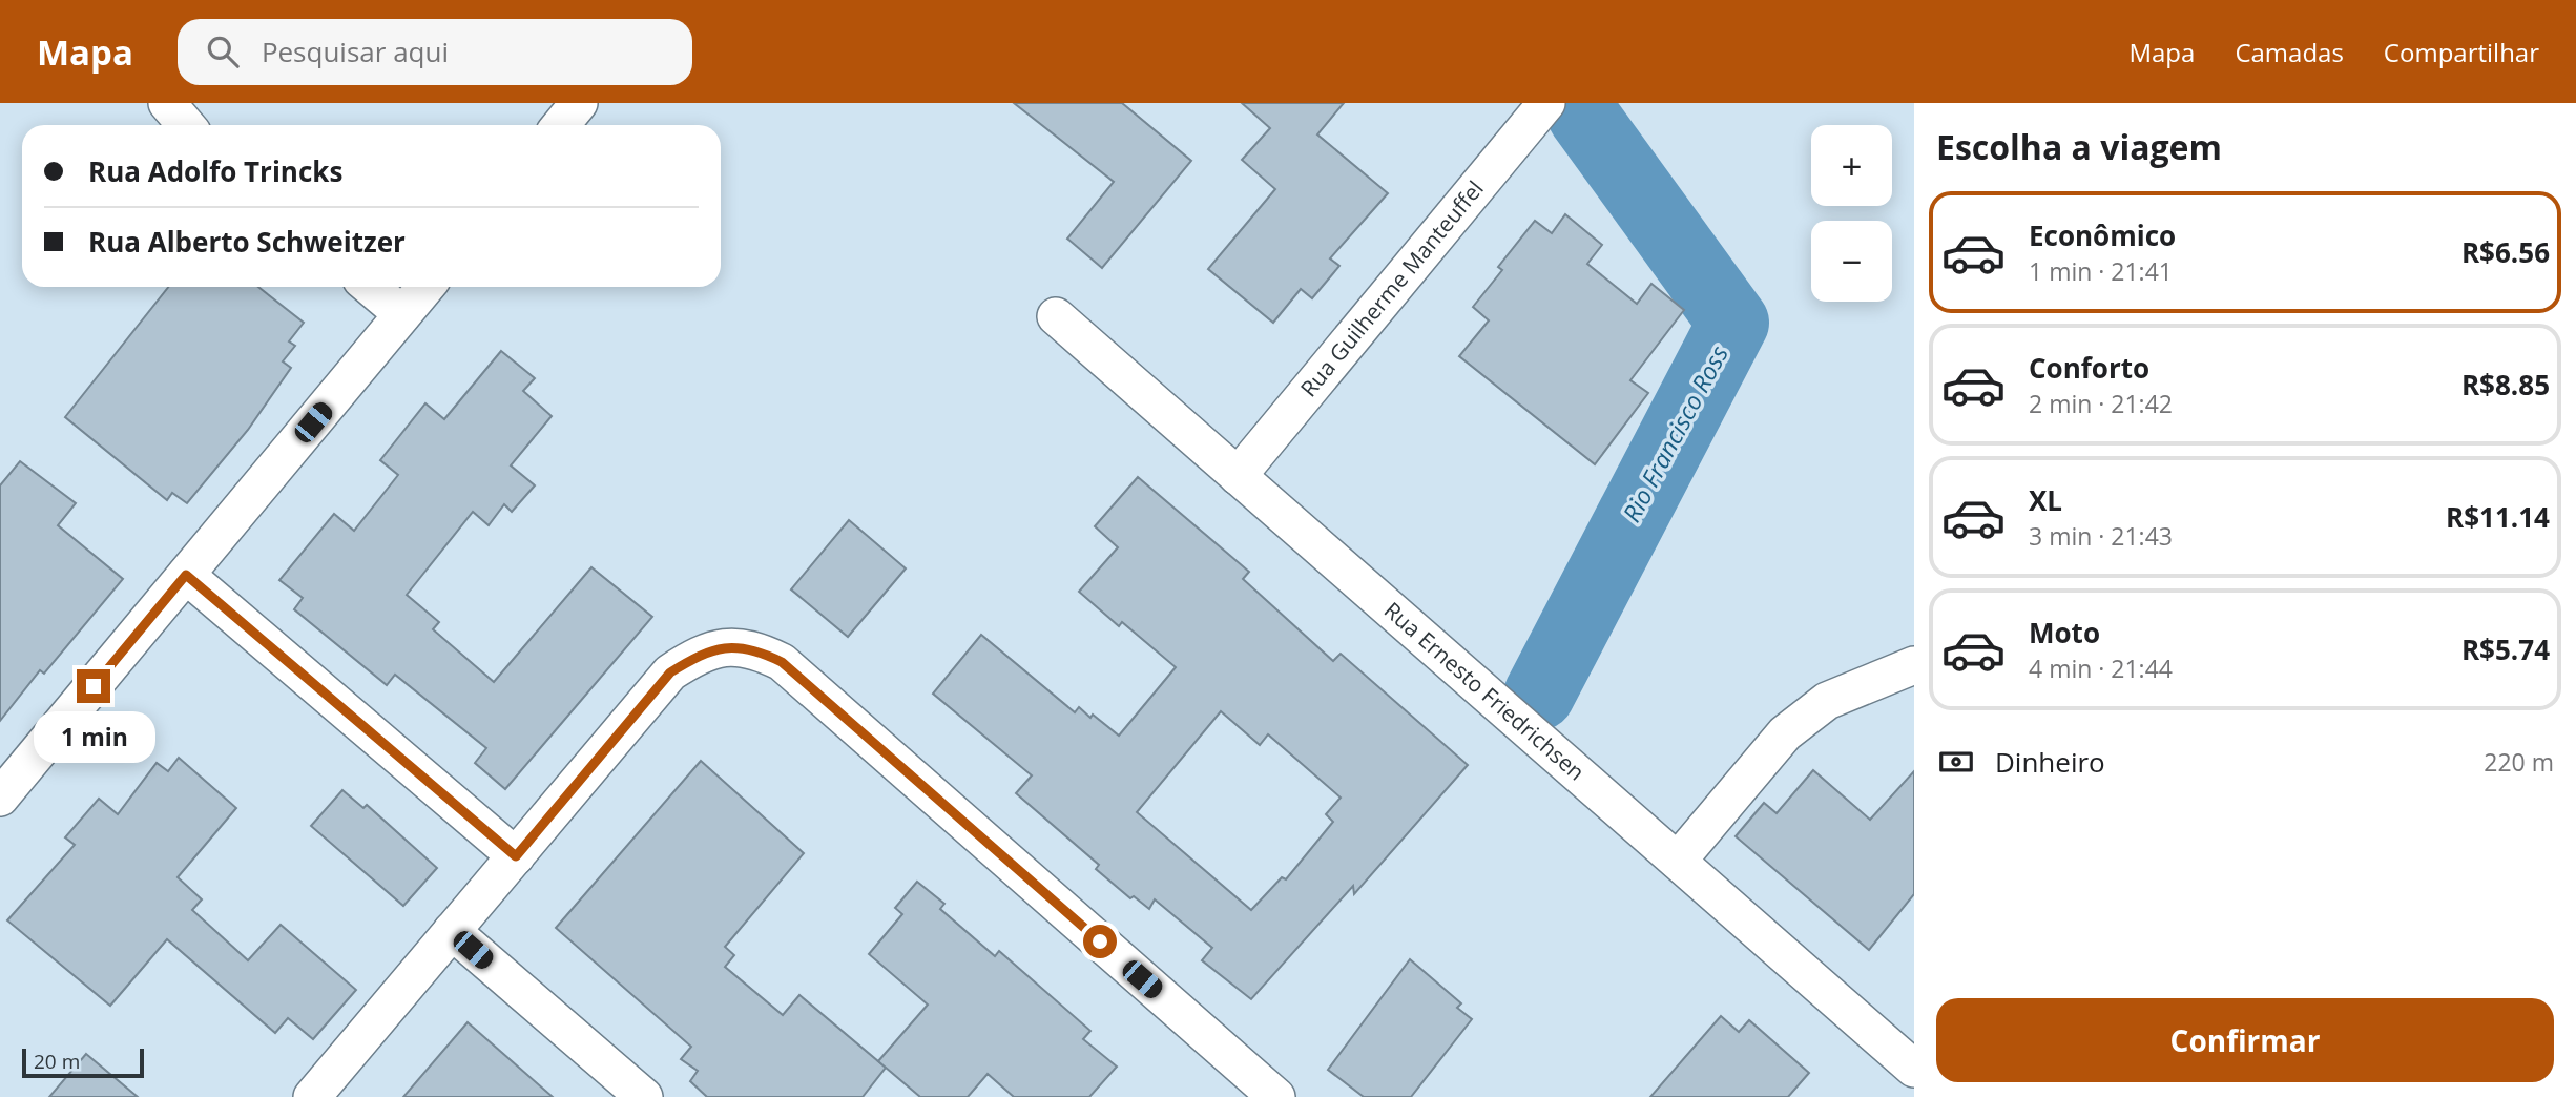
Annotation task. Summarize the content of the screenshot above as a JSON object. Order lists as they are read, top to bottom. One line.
{"streets":{"street":["Rua Guilherme Manteuffel","Rua Ernesto Friedrichsen"]},"crossings":[["Rua Guilherme Manteuffel","Rua Ernesto Friedrichsen"]],"water":["Rio Francisco Ross"],"scale_bar":"20 m","page":{"header":"Mapa","search":"Pesquisar aqui","nav":["Mapa","Camadas","Compartilhar"],"heading":"Escolha a viagem","map_buttons":["+","−"],"banner":["Rua Adolfo Trincks","Rua Alberto Schweitzer"],"list":[{"name":"Econômico","note":"1 min · 21:41","value":"R$6.56"},{"name":"Conforto","note":"2 min · 21:42","value":"R$8.85"},{"name":"XL","note":"3 min · 21:43","value":"R$11.14"},{"name":"Moto","note":"4 min · 21:44","value":"R$5.74"}],"bubble":"1 min","pay":["Dinheiro","220 m"],"buttons":"Confirmar","scale":"20 m"}}
